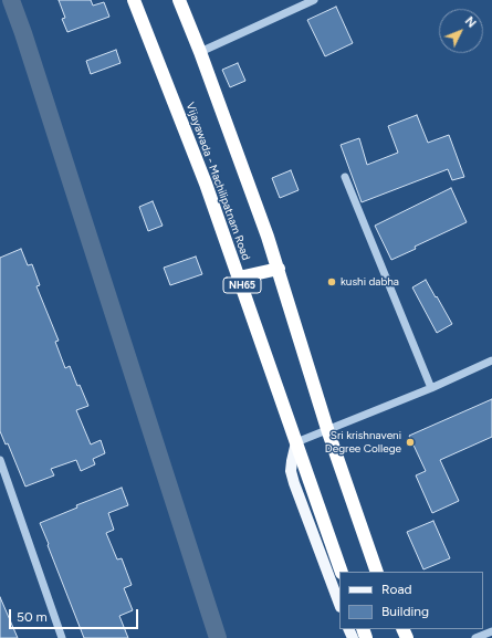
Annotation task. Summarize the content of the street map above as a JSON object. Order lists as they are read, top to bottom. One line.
{"streets":{"highway":["Vijayawada - Machilipatnam Road","NH65"]},"places":["kushi dabha","Sri krishnaveni Degree College"],"legend":["Road","Building"],"scale_bar":"50 m","north":"top right"}
